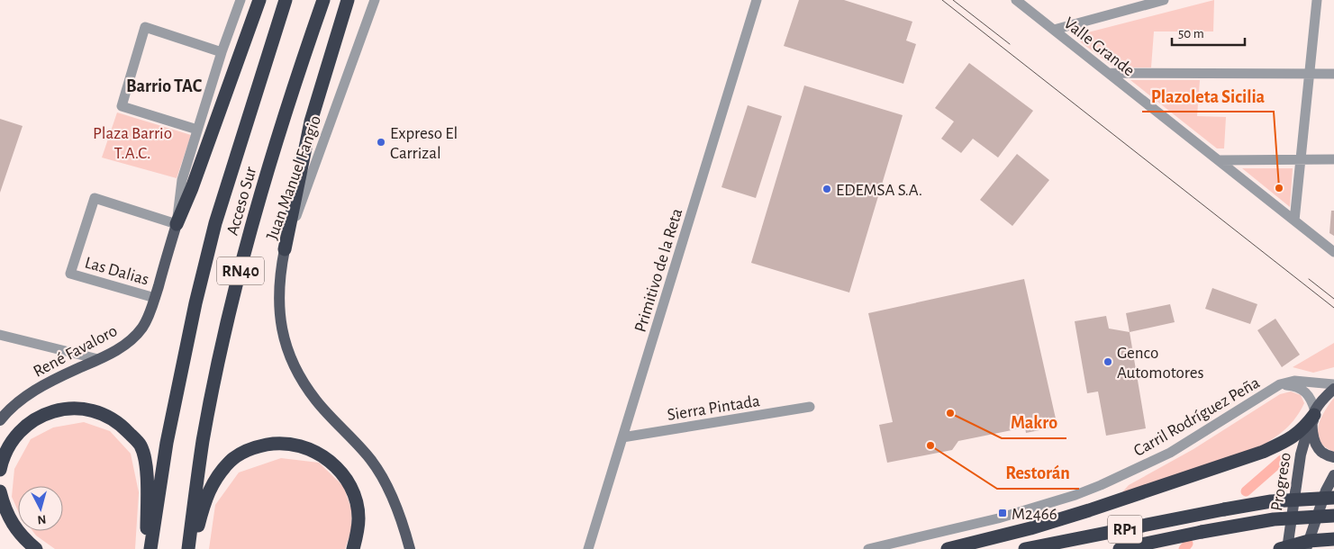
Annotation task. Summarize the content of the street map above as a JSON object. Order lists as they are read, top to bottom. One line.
{"streets":{"highway":["Acceso Sur","RN40","RP1"],"main road":["Juan Manuel Fangio","René Favaloro","Progreso"],"street":["Valle Grande","Las Dalias","Primitivo de la Reta","Sierra Pintada","Carril Rodríguez Peña"]},"crossings":[["Las Dalias","René Favaloro"],["Primitivo de la Reta","Sierra Pintada"],["Carril Rodríguez Peña","Progreso"]],"districts":["Barrio TAC"],"parks":["Plaza Barrio T.A.C."],"places":{"other":["Expreso El Carrizal","Plazoleta Sicilia","EDEMSA S.A.","Genco Automotores","Makro","Restorán"],"transit":["M2466"]},"scale_bar":"50 m","north":"bottom"}
